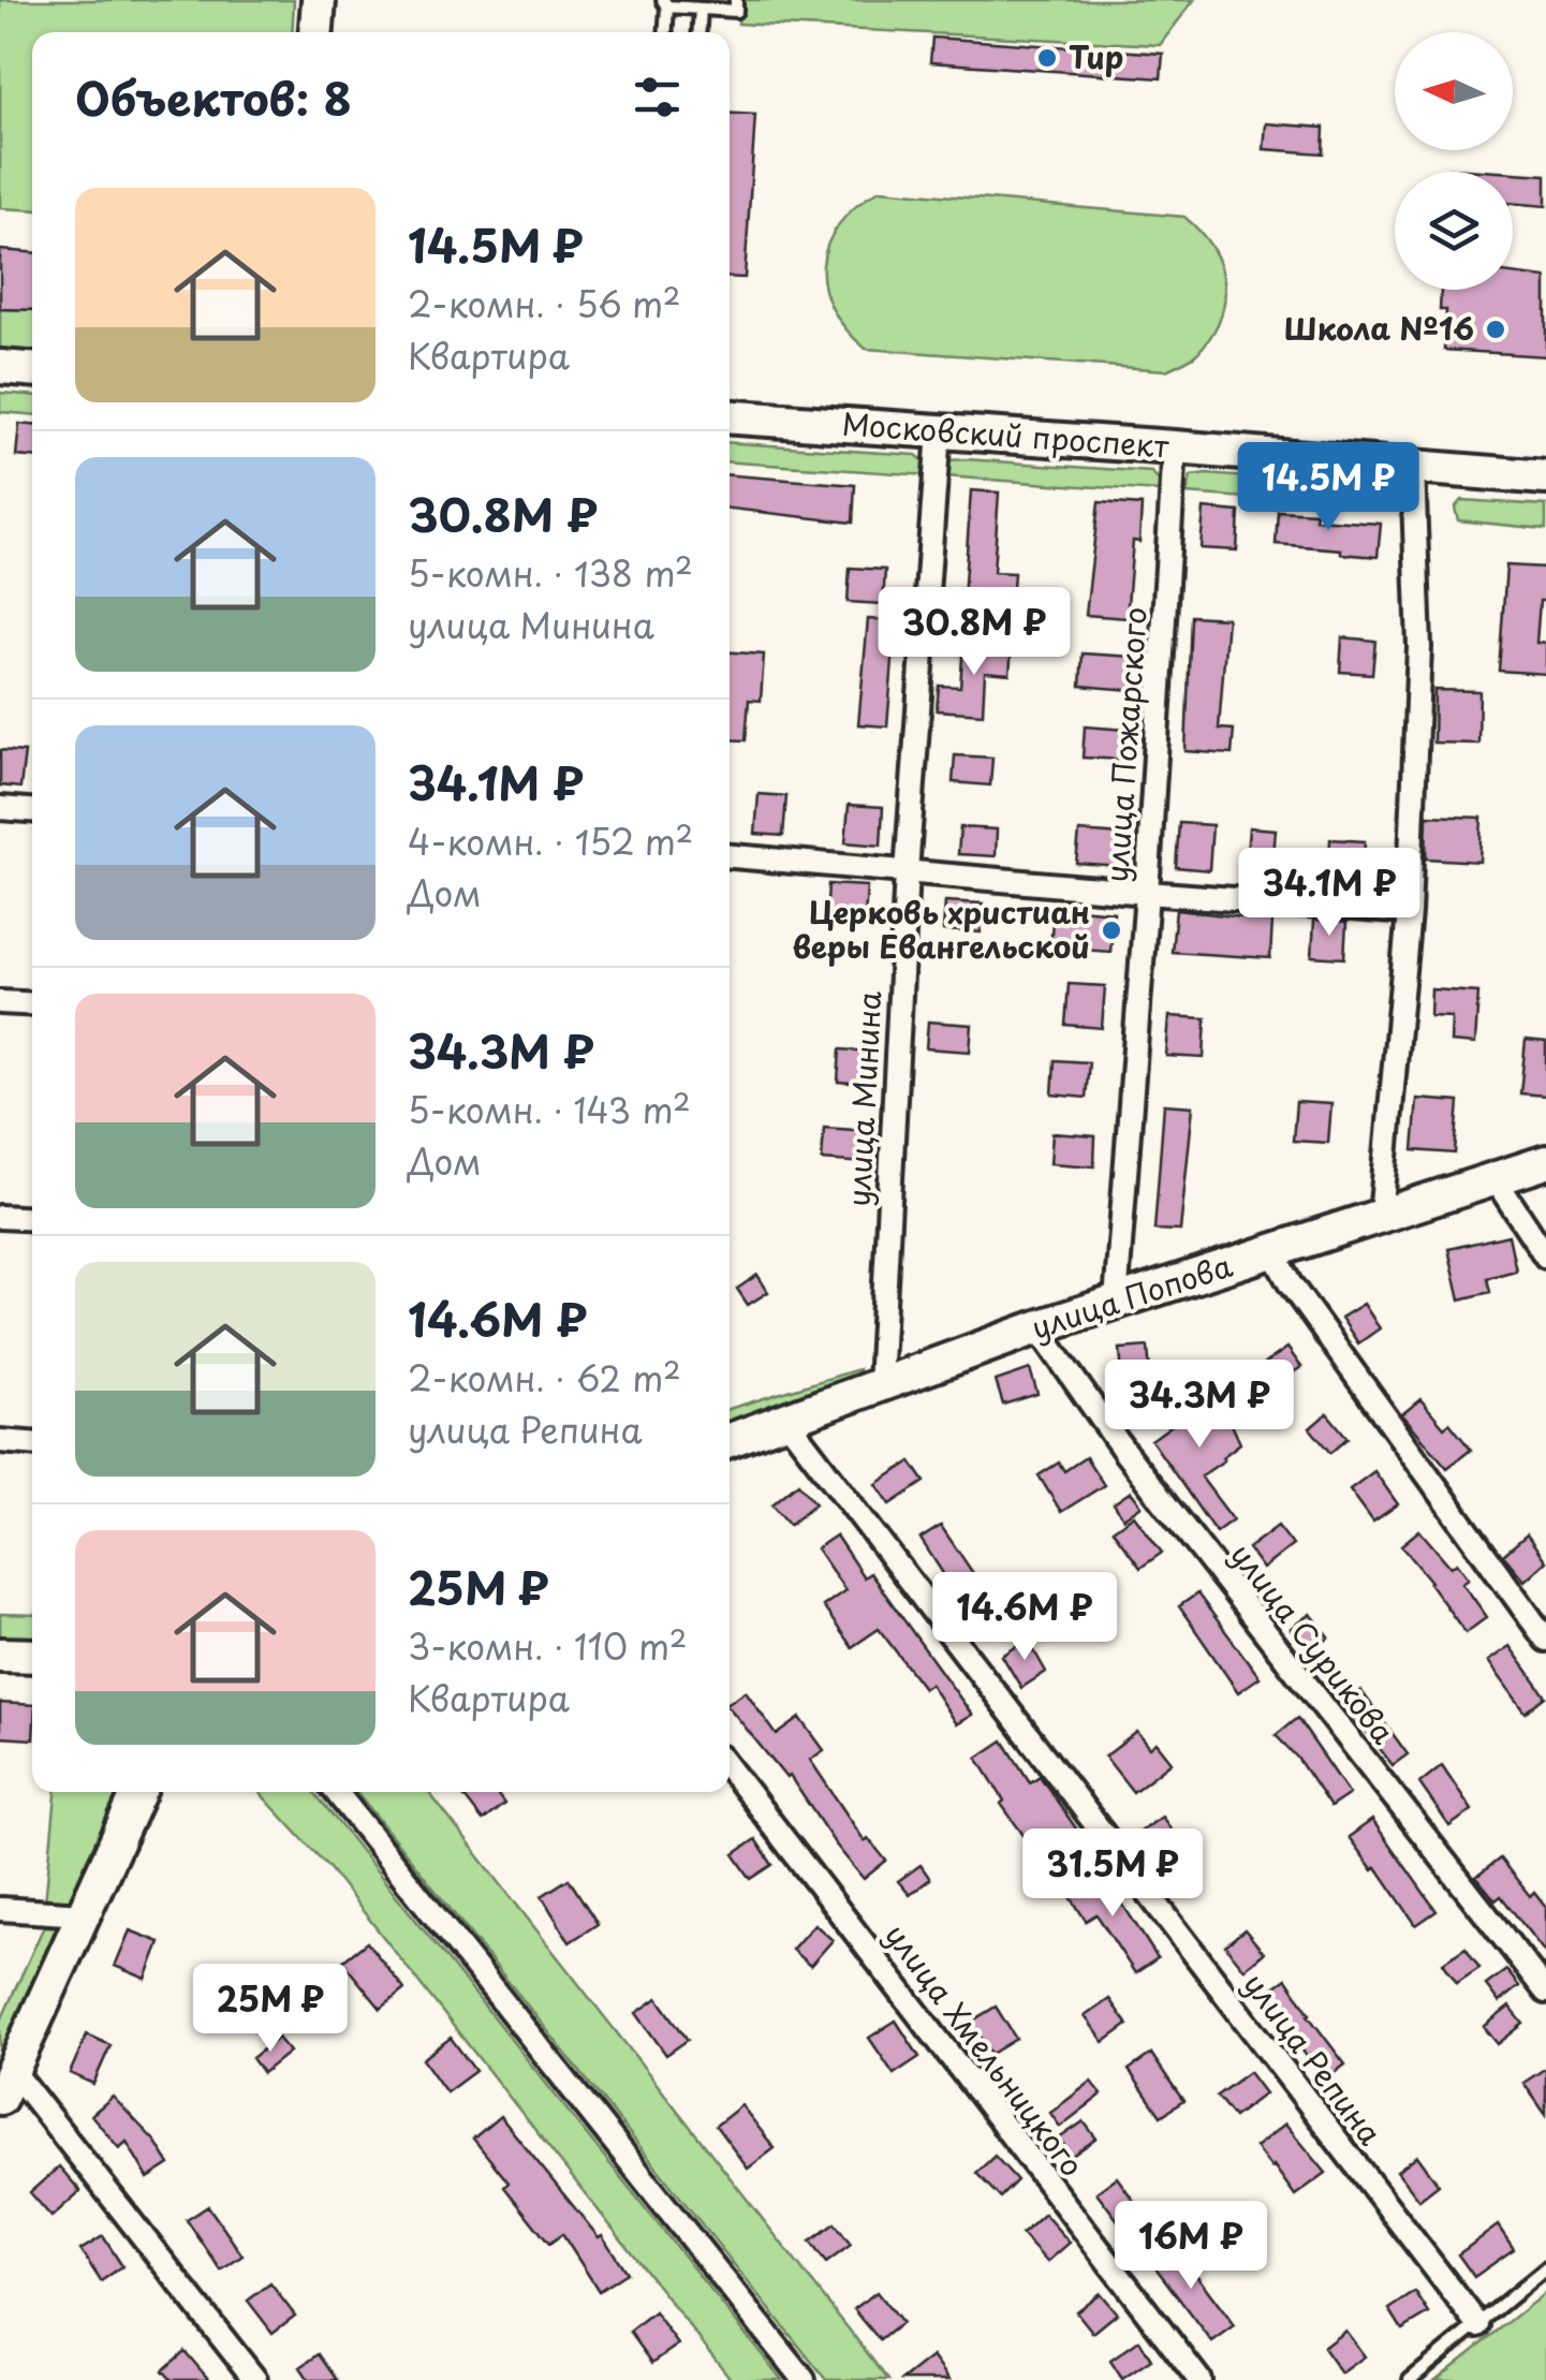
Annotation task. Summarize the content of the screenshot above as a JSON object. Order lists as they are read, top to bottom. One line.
{"streets":{"street":["Московский проспект","улица Пожарского","улица Минина","улица Попова","улица Сурикова","улица Хмельницкого","улица Репина"]},"crossings":[["Московский проспект","улица Пожарского"],["Московский проспект","улица Минина"],["улица Пожарского","улица Попова"],["улица Минина","улица Попова"],["улица Попова","улица Сурикова"],["улица Попова","улица Репина"]],"places":["Тир","Школа №16","Церковь христиан веры Евангельской"],"north":"left","page":{"heading":"Объектов: 8","list":[{"name":"14.5M ₽","note":"2-комн. · 56 m² · Квартира"},{"name":"30.8M ₽","note":"5-комн. · 138 m² · улица Минина"},{"name":"34.1M ₽","note":"4-комн. · 152 m² · Дом"},{"name":"34.3M ₽","note":"5-комн. · 143 m² · Дом"},{"name":"14.6M ₽","note":"2-комн. · 62 m² · улица Репина"},{"name":"25M ₽","note":"3-комн. · 110 m² · Квартира"}],"price":["14.5M ₽","30.8M ₽","34.1M ₽","34.3M ₽","14.6M ₽","31.5M ₽","25M ₽","16M ₽"]}}
